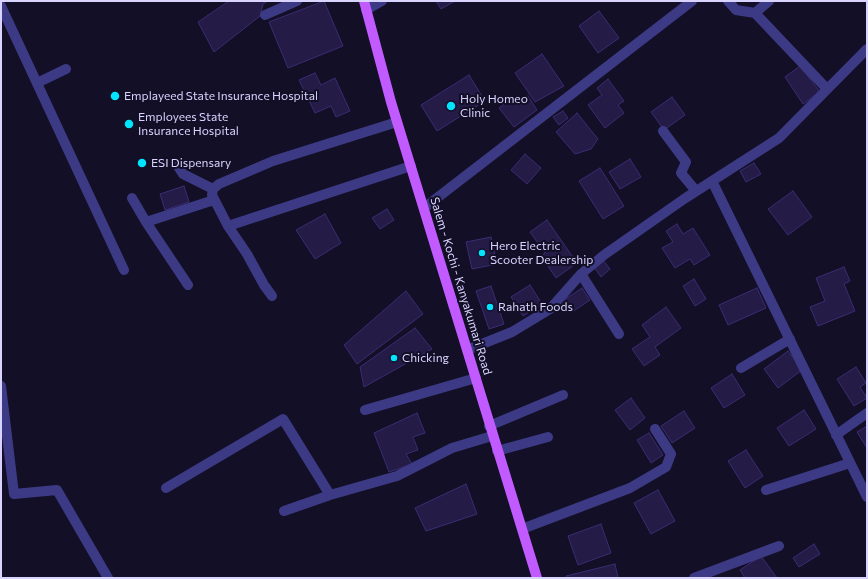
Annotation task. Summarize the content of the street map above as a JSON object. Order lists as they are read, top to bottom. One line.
{"streets":{"main road":["Salem - Kochi - Kanyakumari Road"]},"places":["Emplayeed State Insurance Hospital","Holy Homeo Clinic","Employees State Insurance Hospital","ESI Dispensary","Hero Electric Scooter Dealership","Rahath Foods","Chicking"]}
